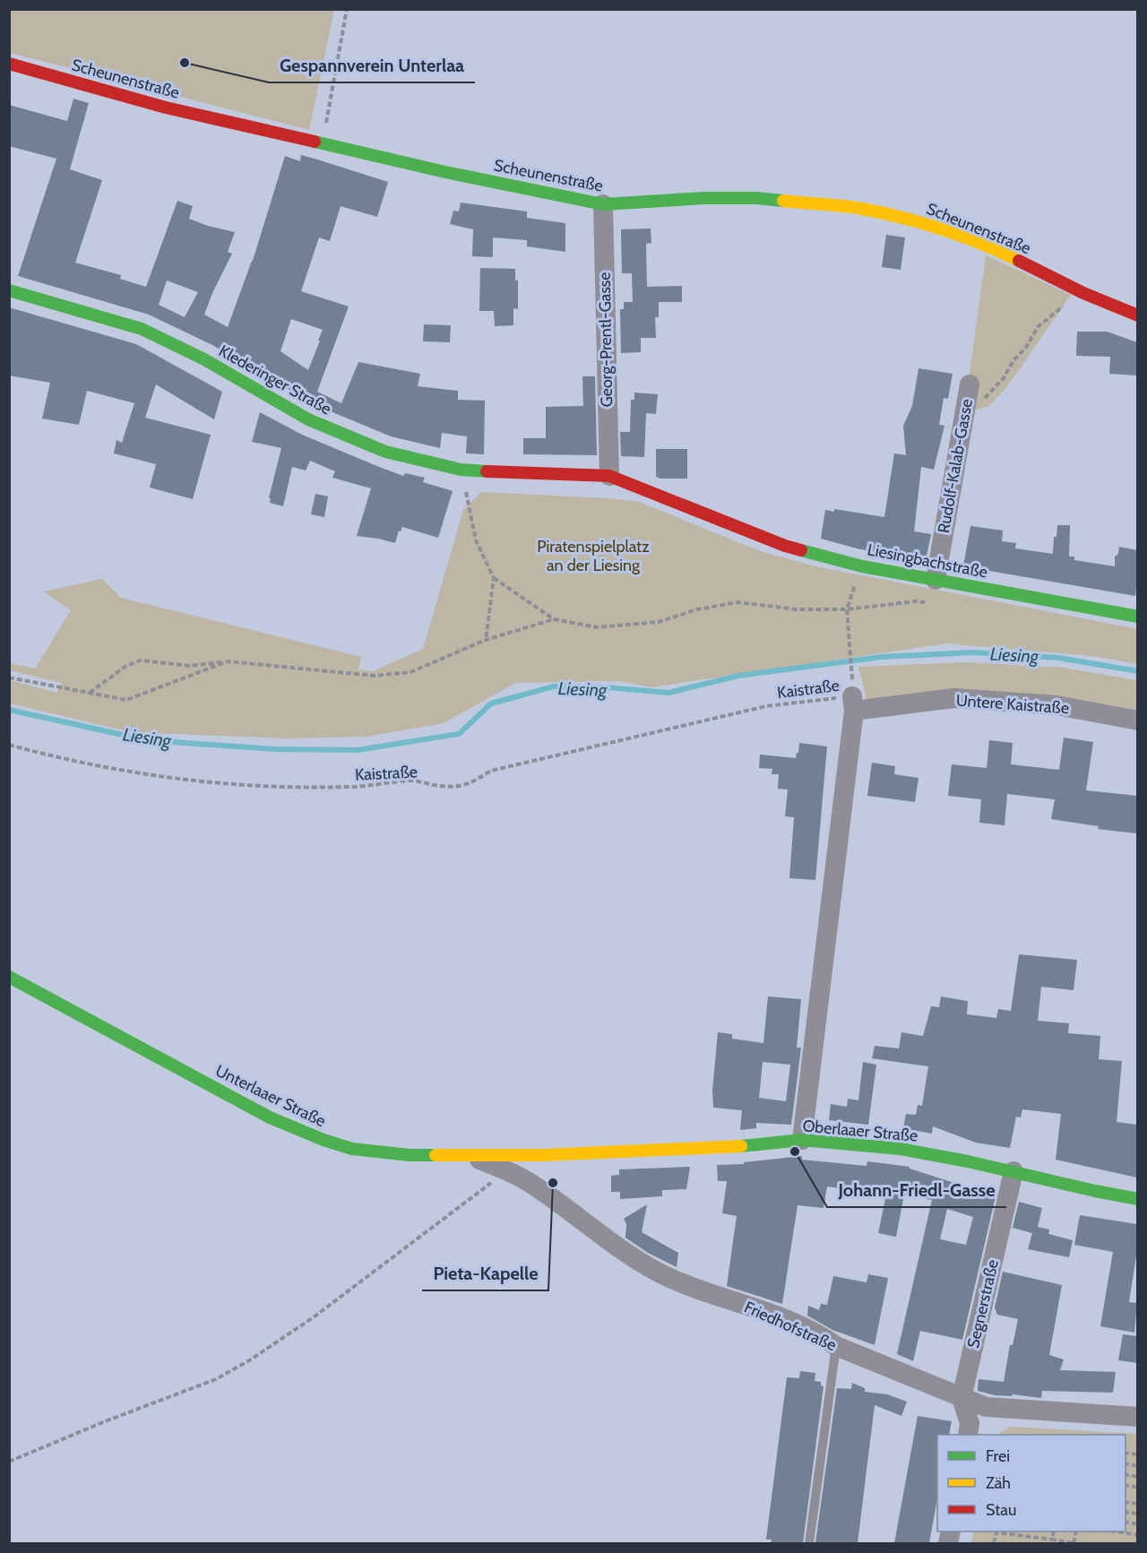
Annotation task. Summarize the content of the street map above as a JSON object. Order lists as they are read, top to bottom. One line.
{"streets":{"street":["Scheunenstraße","Georg-Prentl-Gasse","Klederinger Straße","Rudolf-Kalab-Gasse","Liesingbachstraße","Untere Kaistraße","Unterlaaer Straße","Oberlaaer Straße","Segnerstraße","Friedhofstraße"],"path":["Kaistraße"]},"crossings":[["Scheunenstraße","Georg-Prentl-Gasse"],["Georg-Prentl-Gasse","Klederinger Straße"],["Klederinger Straße","Liesingbachstraße"],["Rudolf-Kalab-Gasse","Liesingbachstraße"],["Kaistraße","Untere Kaistraße"],["Unterlaaer Straße","Oberlaaer Straße"],["Unterlaaer Straße","Friedhofstraße"],["Oberlaaer Straße","Segnerstraße"],["Segnerstraße","Friedhofstraße"]],"water":["Liesing"],"parks":["Piratenspielplatz an der Liesing"],"places":["Gespannverein Unterlaa","Johann-Friedl-Gasse","Pieta-Kapelle"],"legend":["Frei","Zäh","Stau"]}
